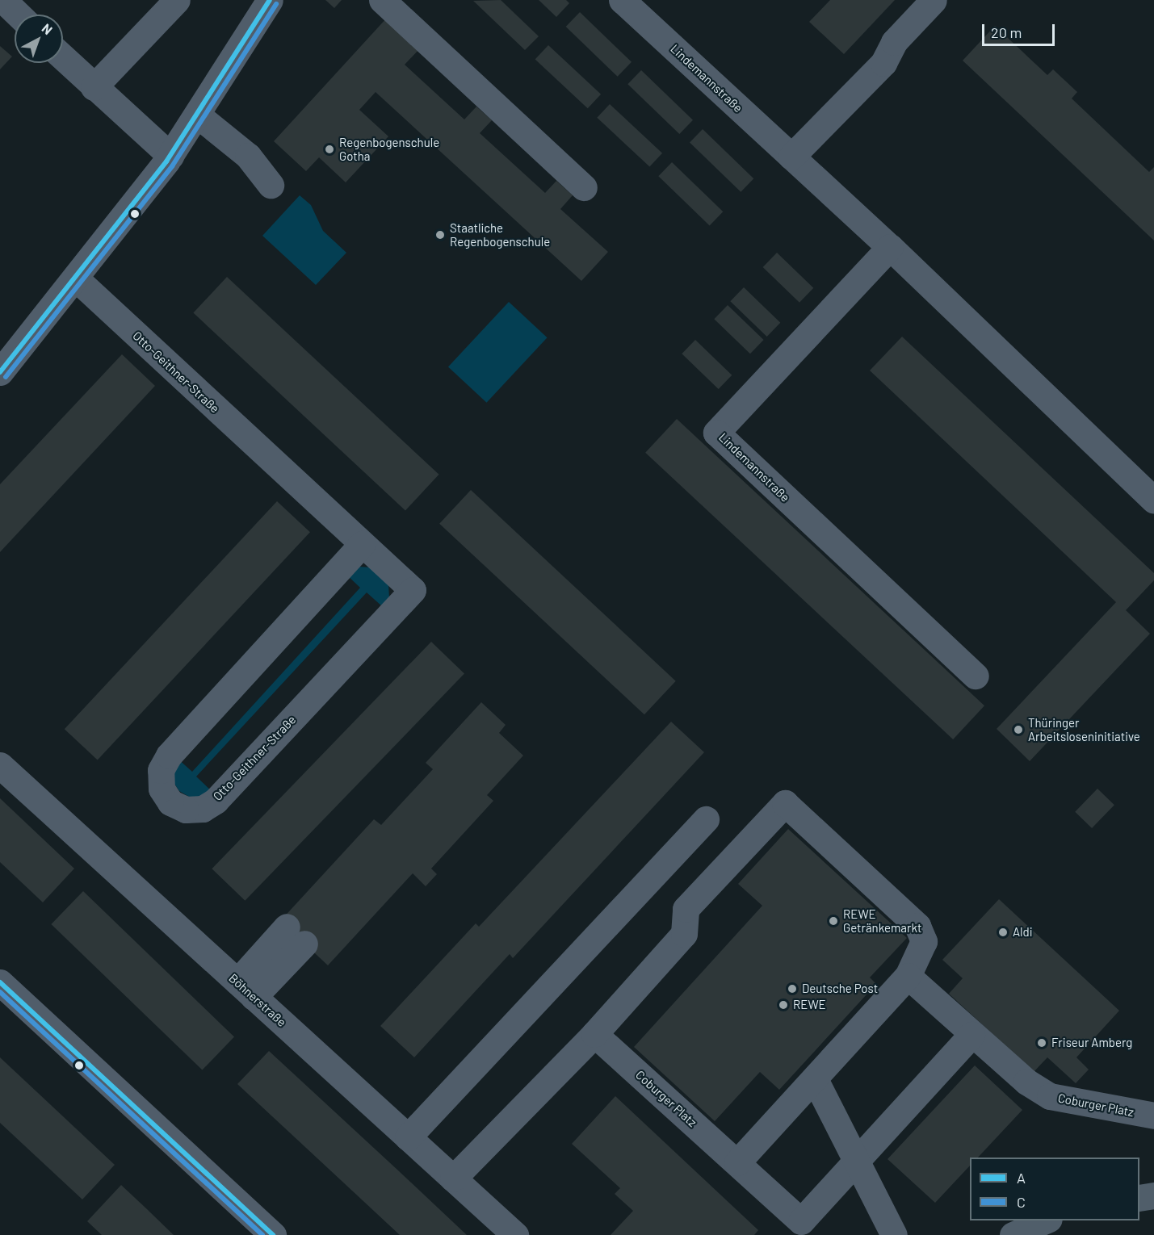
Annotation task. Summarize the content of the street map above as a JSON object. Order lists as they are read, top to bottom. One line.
{"streets":{"street":["Lindemannstraße","Otto-Geithner-Straße","Böhnerstraße","Coburger Platz"]},"places":["Regenbogenschule Gotha","Staatliche Regenbogenschule","Thüringer Arbeitsloseninitiative","REWE Getränkemarkt","Aldi","Deutsche Post","REWE","Friseur Amberg"],"lines":["transit line A","transit line C"],"legend":["A","C"],"scale_bar":"20 m","north":"top right"}
